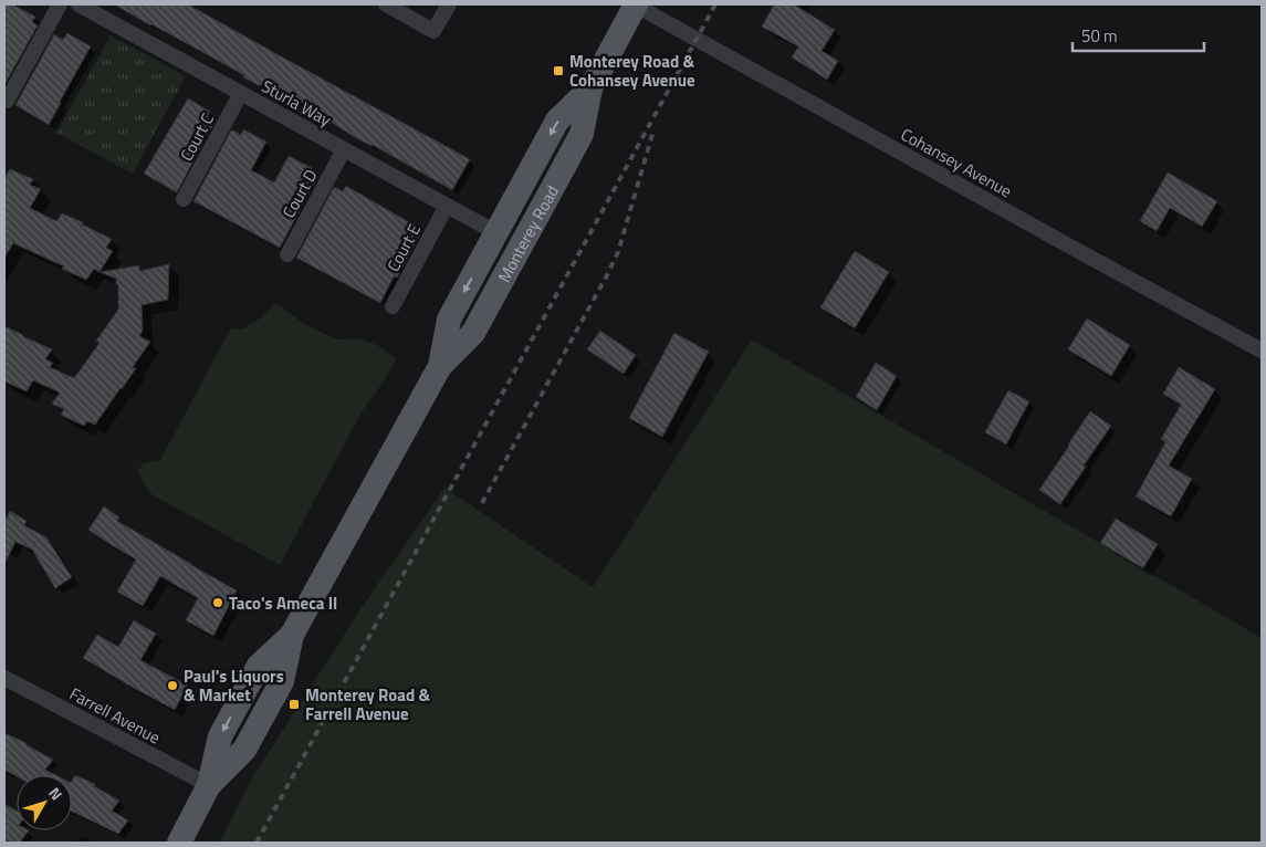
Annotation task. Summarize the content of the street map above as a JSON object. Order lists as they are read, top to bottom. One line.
{"streets":{"main road":["Monterey Road"],"street":["Sturla Way","Court C","Cohansey Avenue","Court D","Court E","Farrell Avenue"]},"crossings":[["Sturla Way","Court C"],["Sturla Way","Court D"],["Sturla Way","Monterey Road"],["Sturla Way","Court E"],["Cohansey Avenue","Monterey Road"],["Monterey Road","Farrell Avenue"]],"places":{"transit":["Monterey Road & Cohansey Avenue","Monterey Road & Farrell Avenue"],"other":["Taco's Ameca II","Paul's Liquors & Market"]},"scale_bar":"50 m","north":"top right"}
